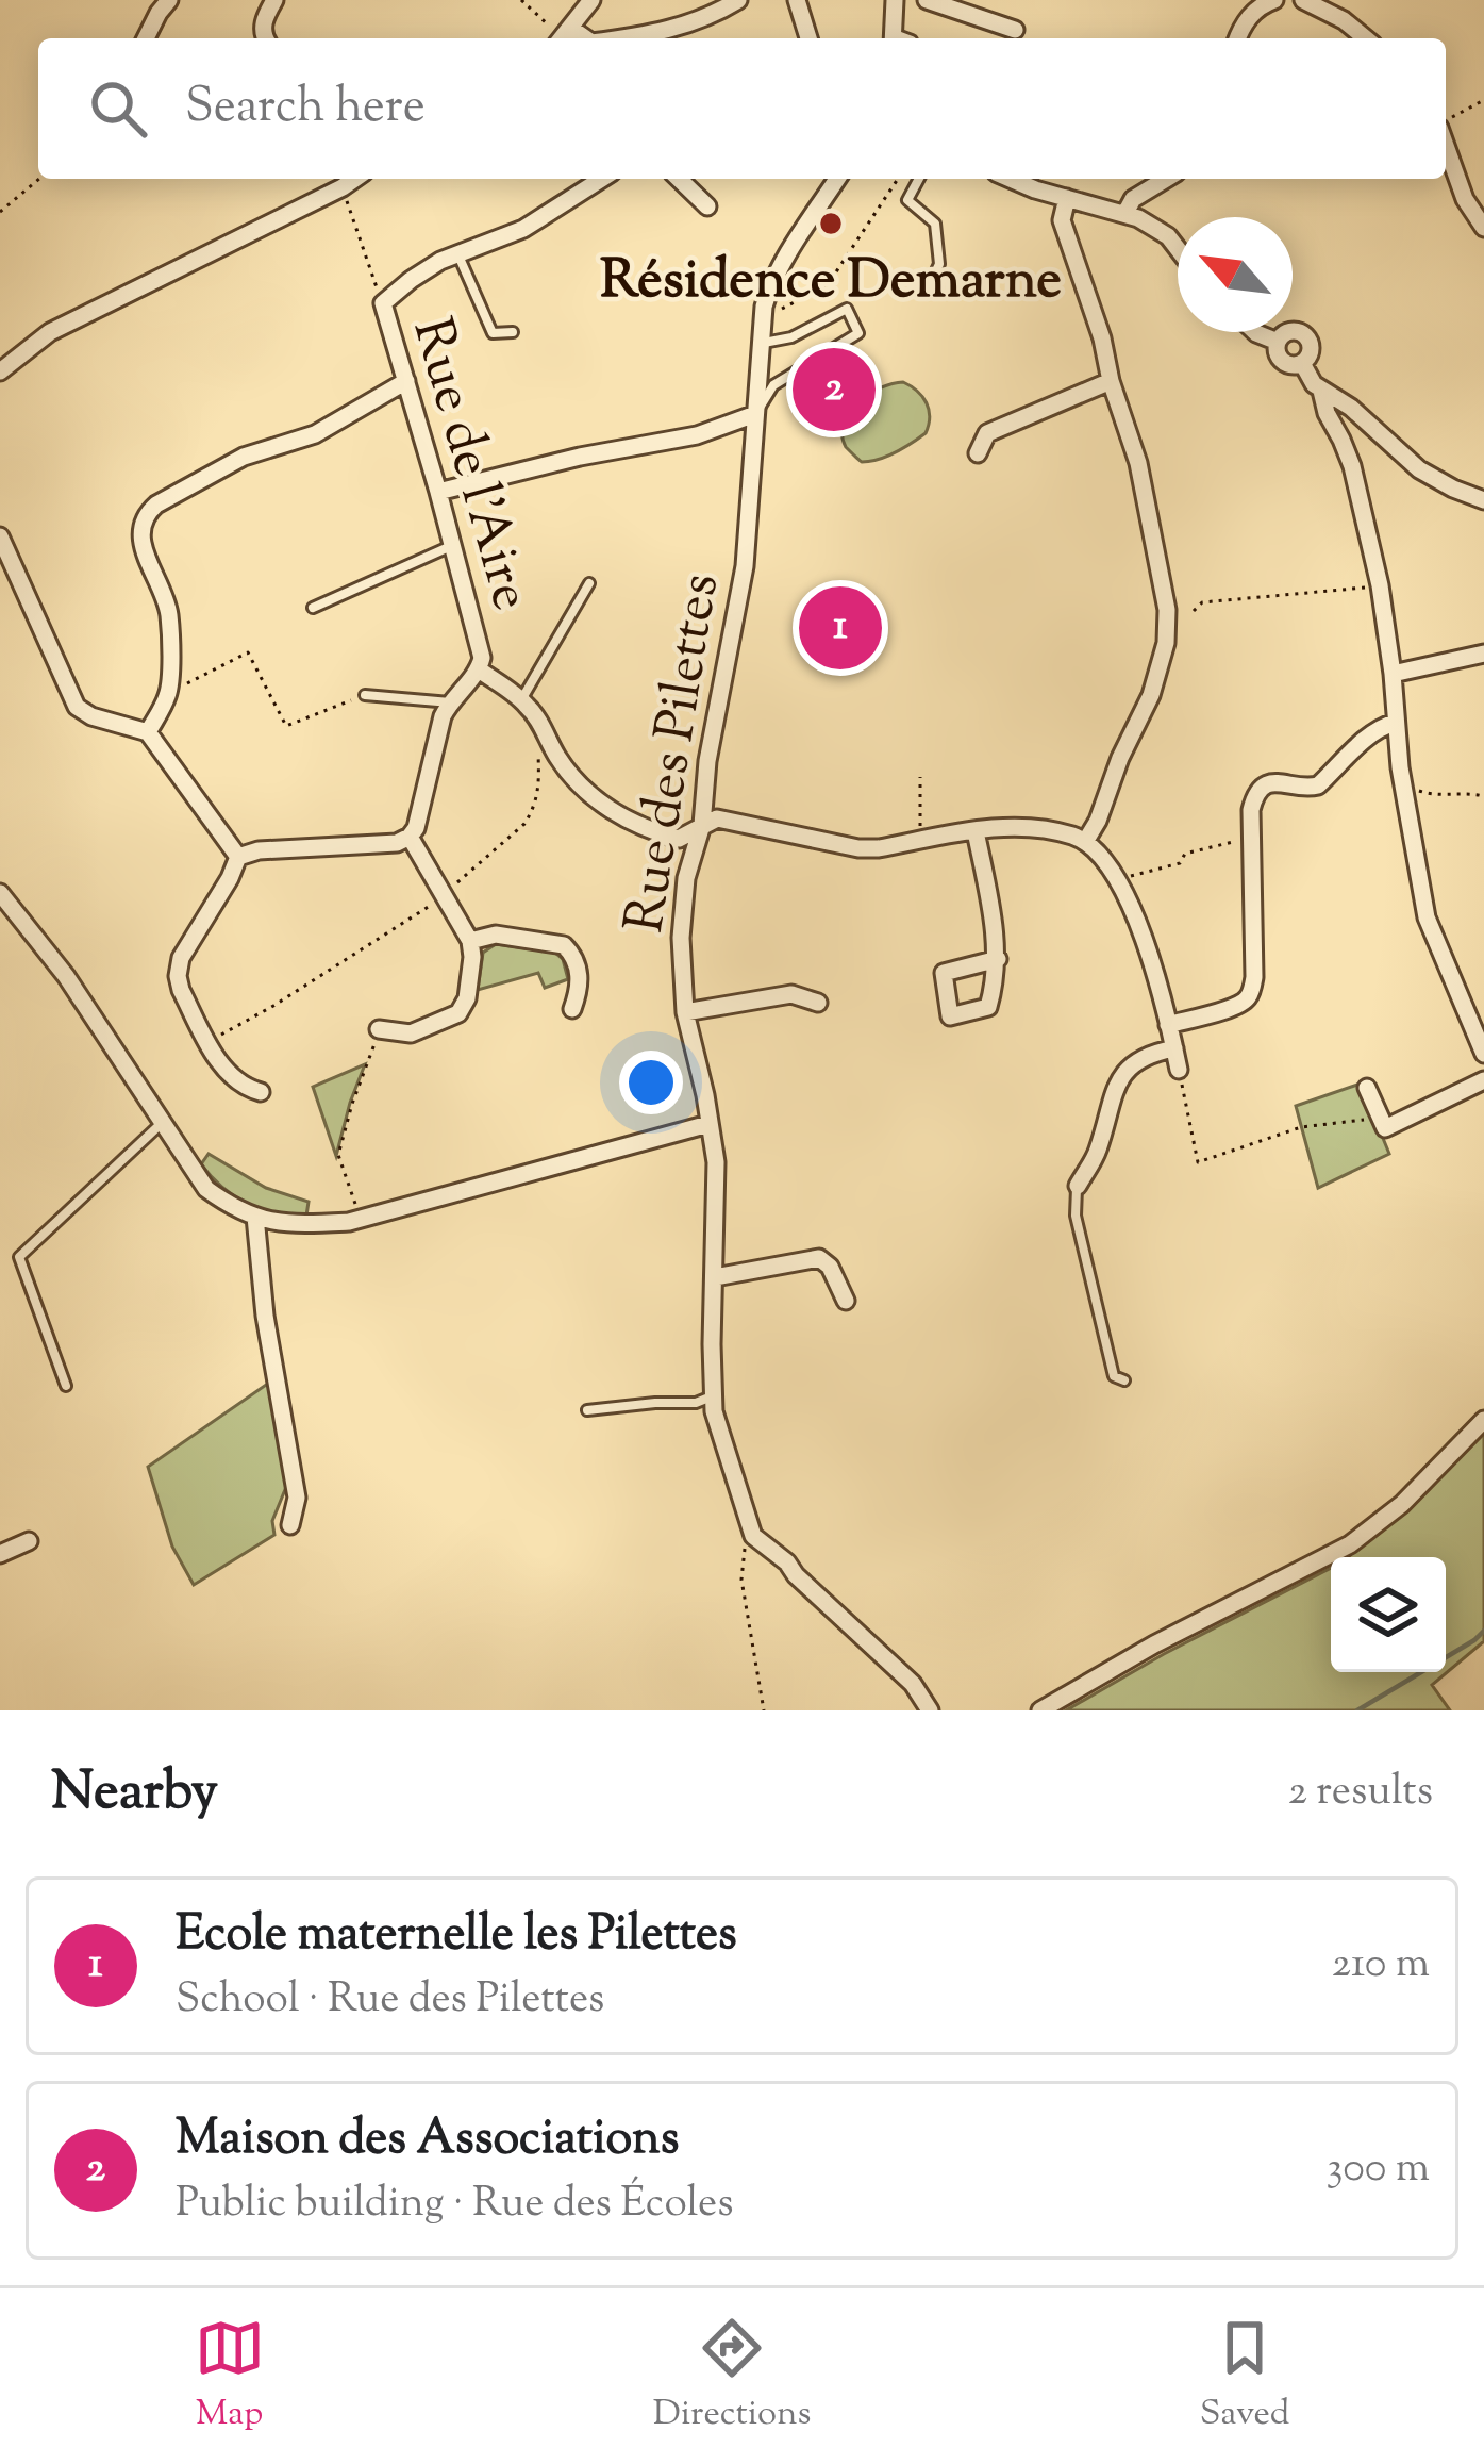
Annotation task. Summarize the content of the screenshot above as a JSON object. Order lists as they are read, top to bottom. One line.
{"streets":{"street":["Rue de l'Aire","Rue des Pilettes"]},"places":["Résidence Demarne"],"north":"top left","page":{"search":"Search here","pins":["2","1"],"heading":["Nearby","2 results"],"list":[{"mark":"1","name":"Ecole maternelle les Pilettes","note":"School · Rue des Pilettes","value":"210 m"},{"mark":"2","name":"Maison des Associations","note":"Public building · Rue des Écoles","value":"300 m"}],"nav":["Map","Directions","Saved"]}}
